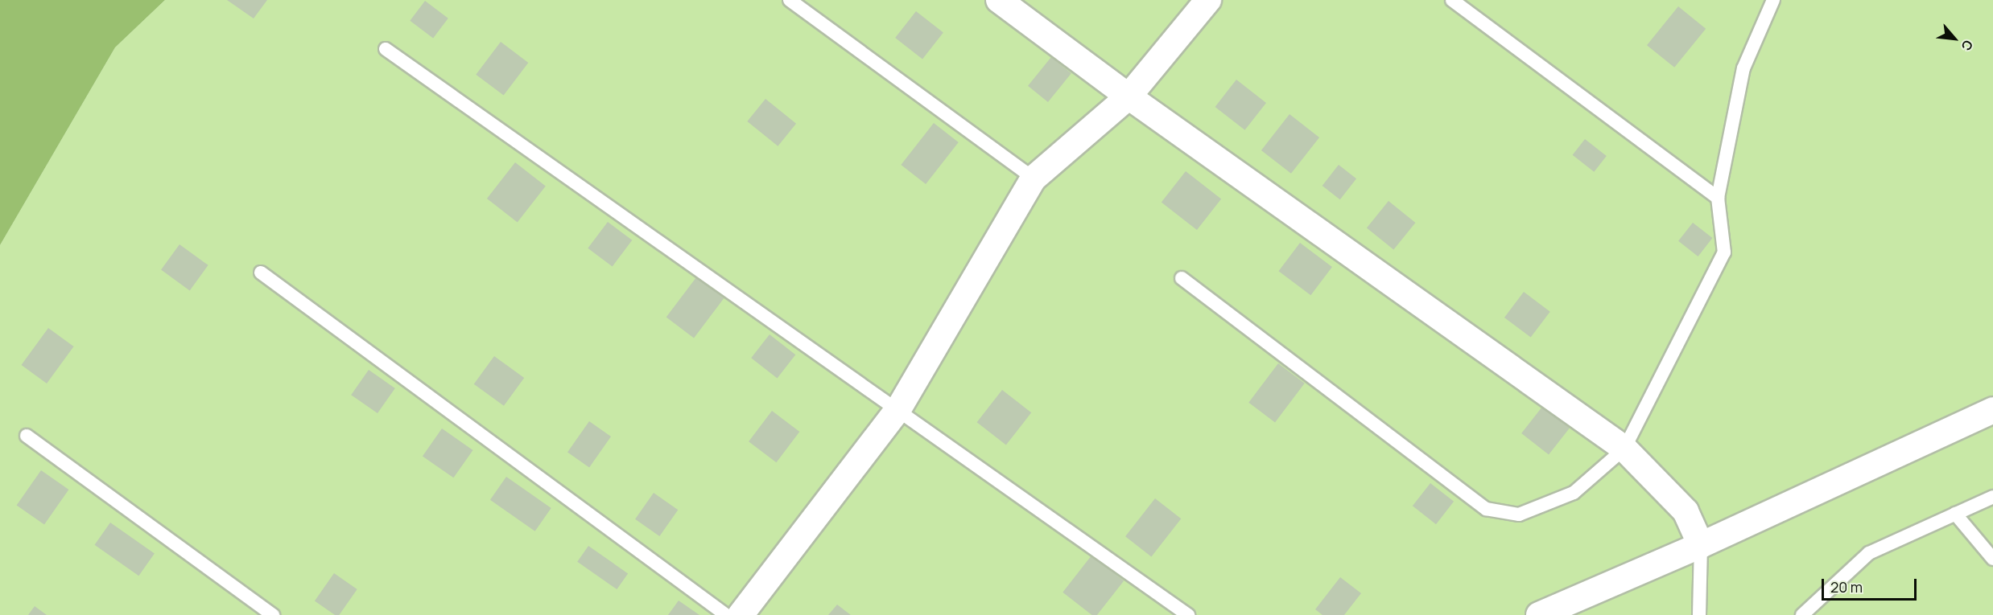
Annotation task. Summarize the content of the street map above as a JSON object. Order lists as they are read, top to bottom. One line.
{"scale_bar":"20 m","north":"bottom right"}
